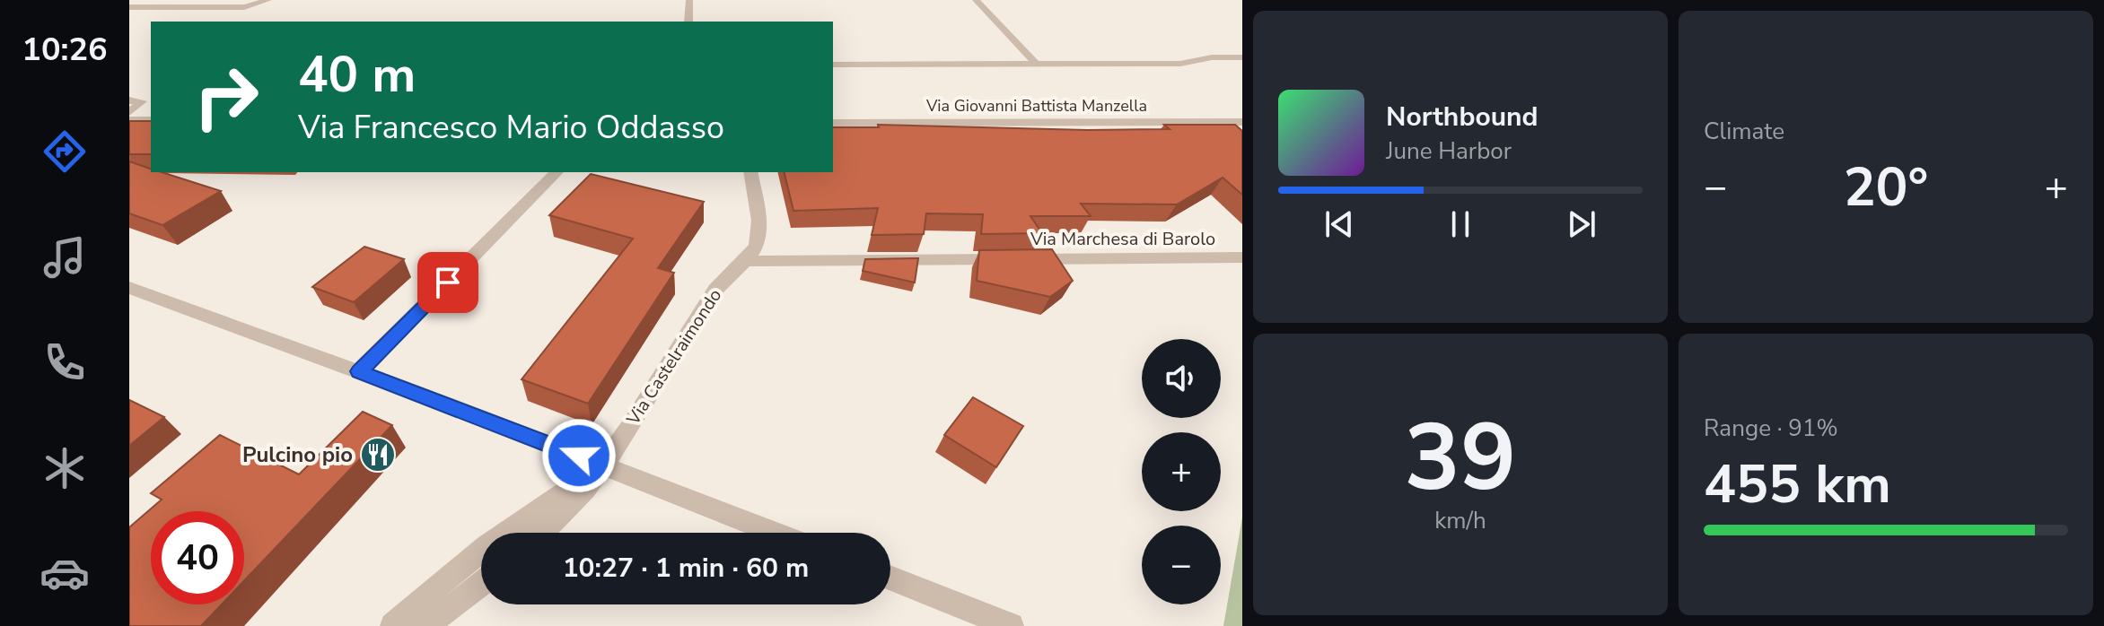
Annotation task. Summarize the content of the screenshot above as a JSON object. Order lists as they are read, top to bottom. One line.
{"streets":{"street":["Via Giovanni Battista Manzella","Via Marchesa di Barolo","Via Castelraimondo"]},"crossings":[["Via Marchesa di Barolo","Via Castelraimondo"]],"places":{"restaurant":["Pulcino pio"]},"page":{"tabs":"10:26","tile":["Climate",["39","km/h"],["Range · 91%","455 km"]],"turn":["40 m","Via Francesco Mario Oddasso"],"song":["Northbound","June Harbor"],"heat":["−","20°","+"],"map_buttons":["+","−"],"limit":"40","trip":"10:27 · 1 min · 60 m"}}
